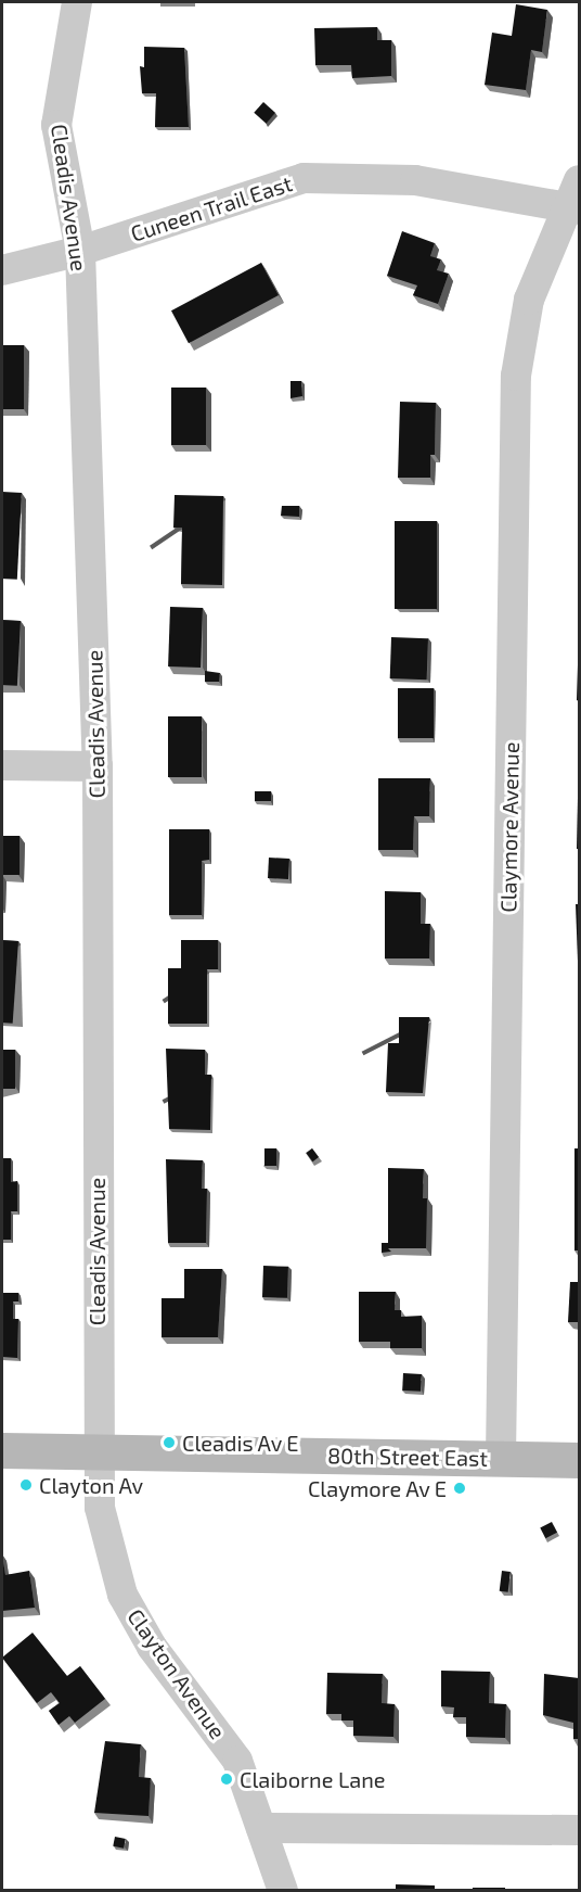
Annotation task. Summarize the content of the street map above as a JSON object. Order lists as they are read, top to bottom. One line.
{"streets":{"street":["Cleadis Avenue","Cuneen Trail East","Claymore Avenue","80th Street East","Clayton Avenue"]},"crossings":[["Cleadis Avenue","Cuneen Trail East"],["Cleadis Avenue","80th Street East"],["Cleadis Avenue","Clayton Avenue"],["Cuneen Trail East","Claymore Avenue"],["Claymore Avenue","80th Street East"],["80th Street East","Clayton Avenue"]],"places":["Cleadis Av E","Clayton Av","Claymore Av E","Claiborne Lane"]}
